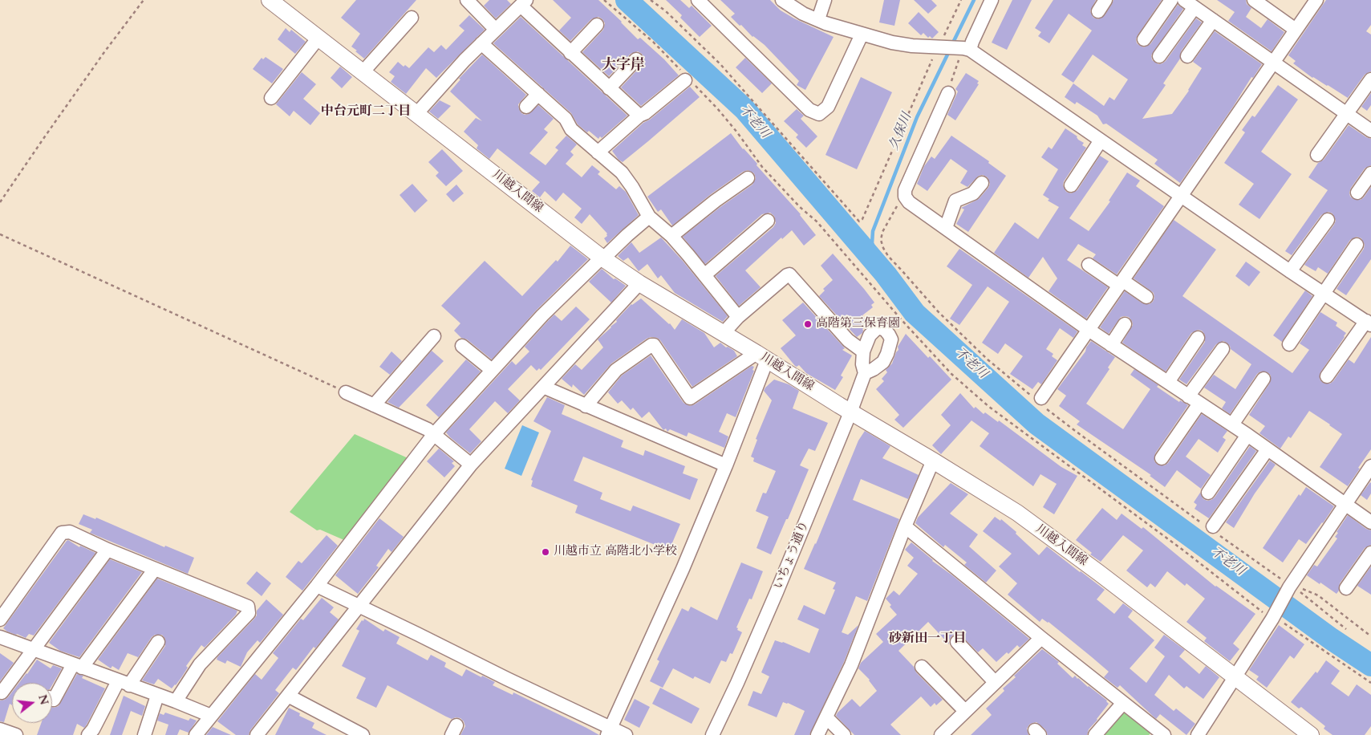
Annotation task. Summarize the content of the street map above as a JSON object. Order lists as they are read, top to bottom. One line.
{"streets":{"main road":["川越入間線"],"street":["いちょう通り"]},"crossings":[["川越入間線","いちょう通り"]],"districts":["大字岸","中台元町二丁目","砂新田一丁目"],"water":["不老川","久保川"],"places":["高階第三保育園","川越市立 高階北小学校"],"north":"right"}
